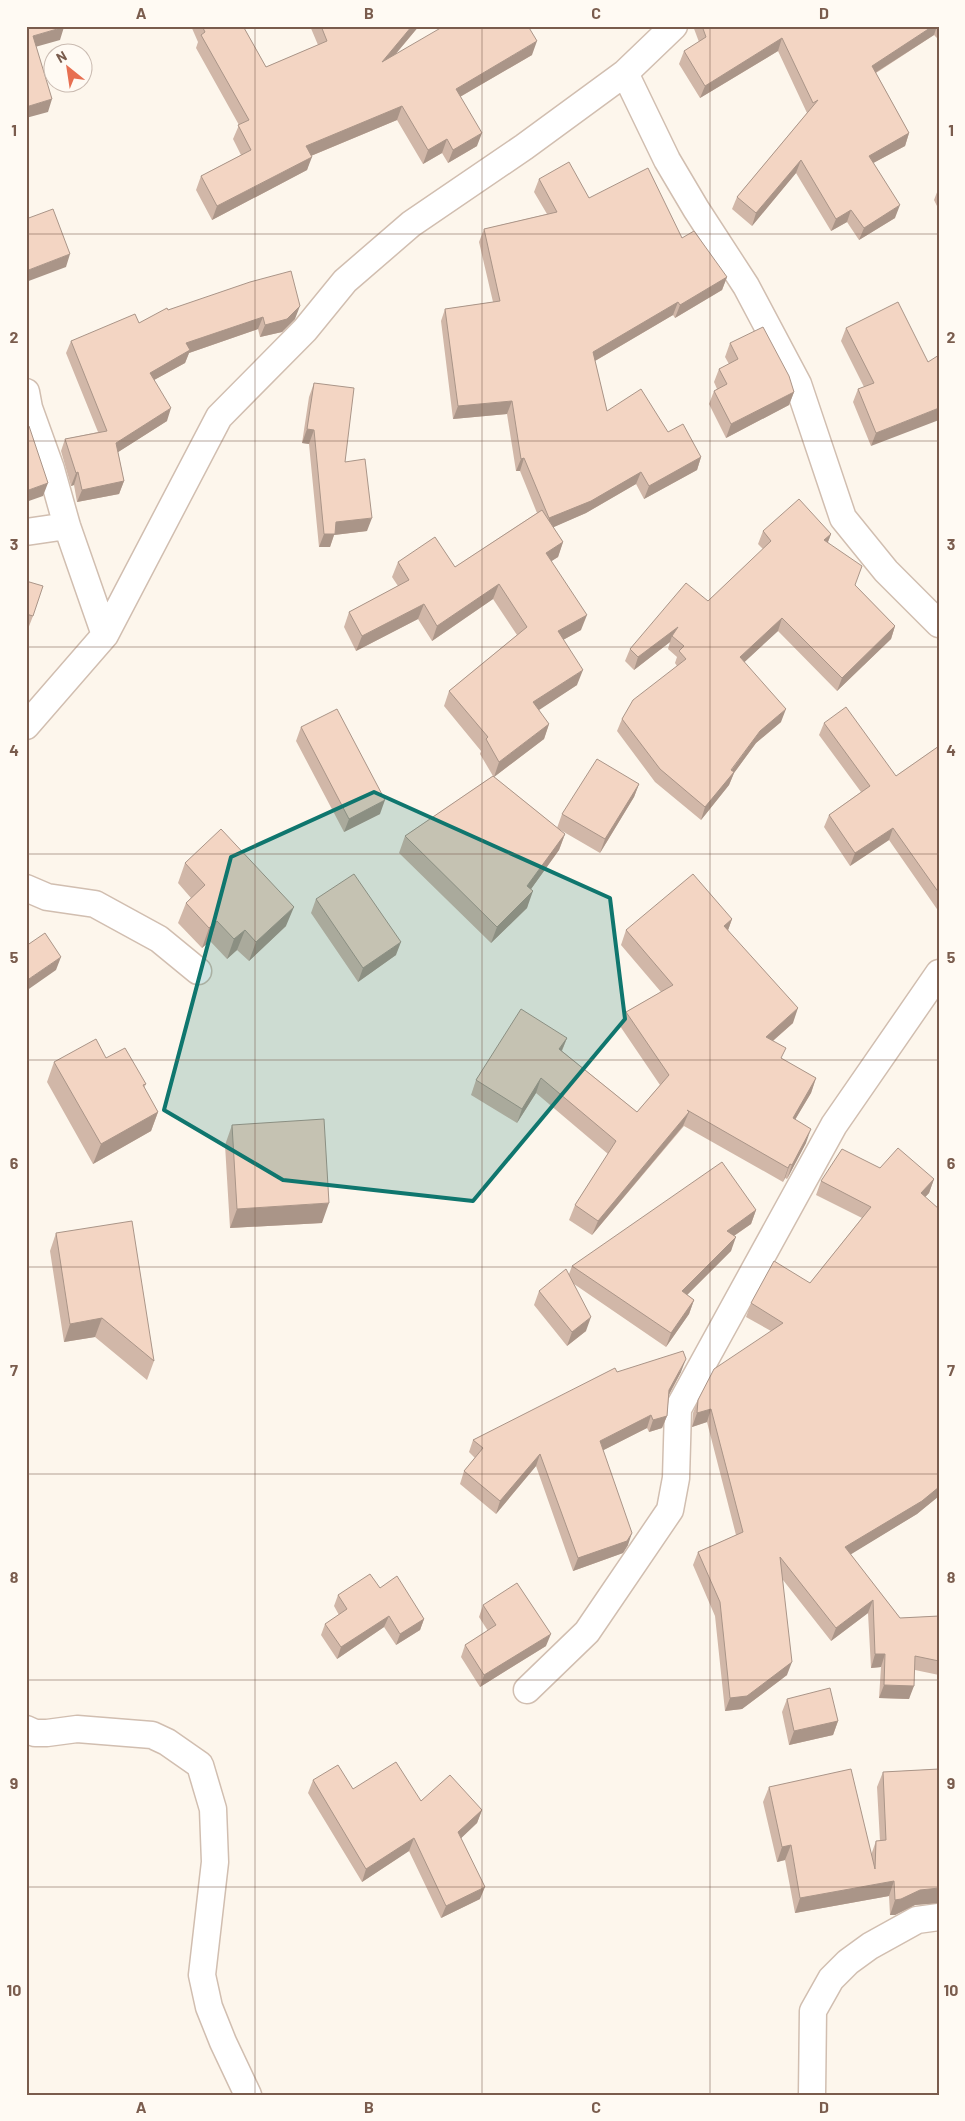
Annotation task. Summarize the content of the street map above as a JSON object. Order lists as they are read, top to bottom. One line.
{"north":"top left","grid":{"columns":["A","B","C","D"],"rows":["1","2","3","4","5","6","7","8","9","10"]}}
